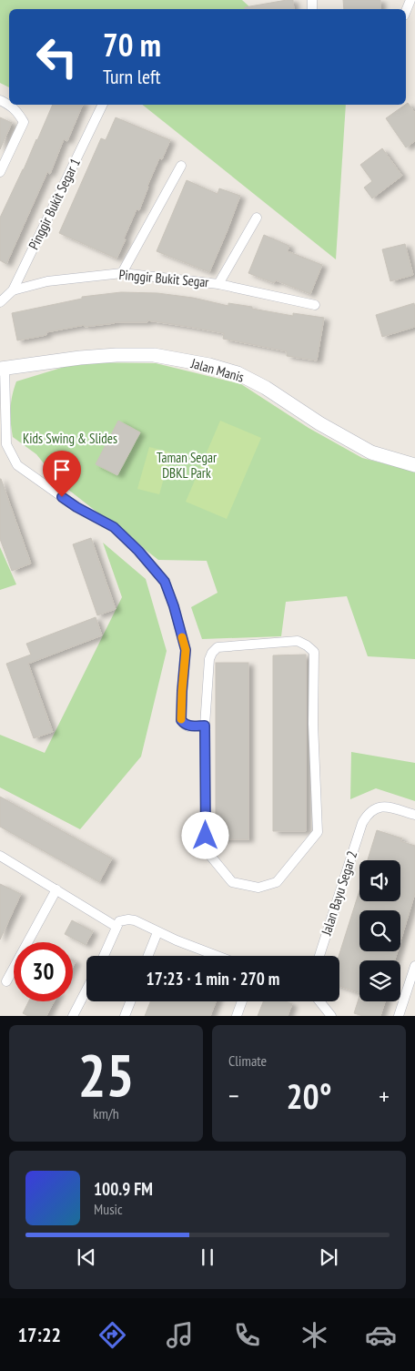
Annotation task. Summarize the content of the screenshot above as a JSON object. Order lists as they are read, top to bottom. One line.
{"streets":{"street":["Pinggir Bukit Segar 1","Pinggir Bukit Segar","Jalan Manis","Jalan Bayu Segar 2"]},"crossings":[["Pinggir Bukit Segar 1","Pinggir Bukit Segar"]],"parks":["Kids Swing & Slides","Taman Segar DBKL Park"],"page":{"turn":["70 m","Turn left"],"limit":"30","trip":"17:23 · 1 min · 270 m","tile":[["25","km/h"],"Climate"],"heat":["−","20°","+"],"song":["100.9 FM","Music"],"tabs":"17:22"}}
